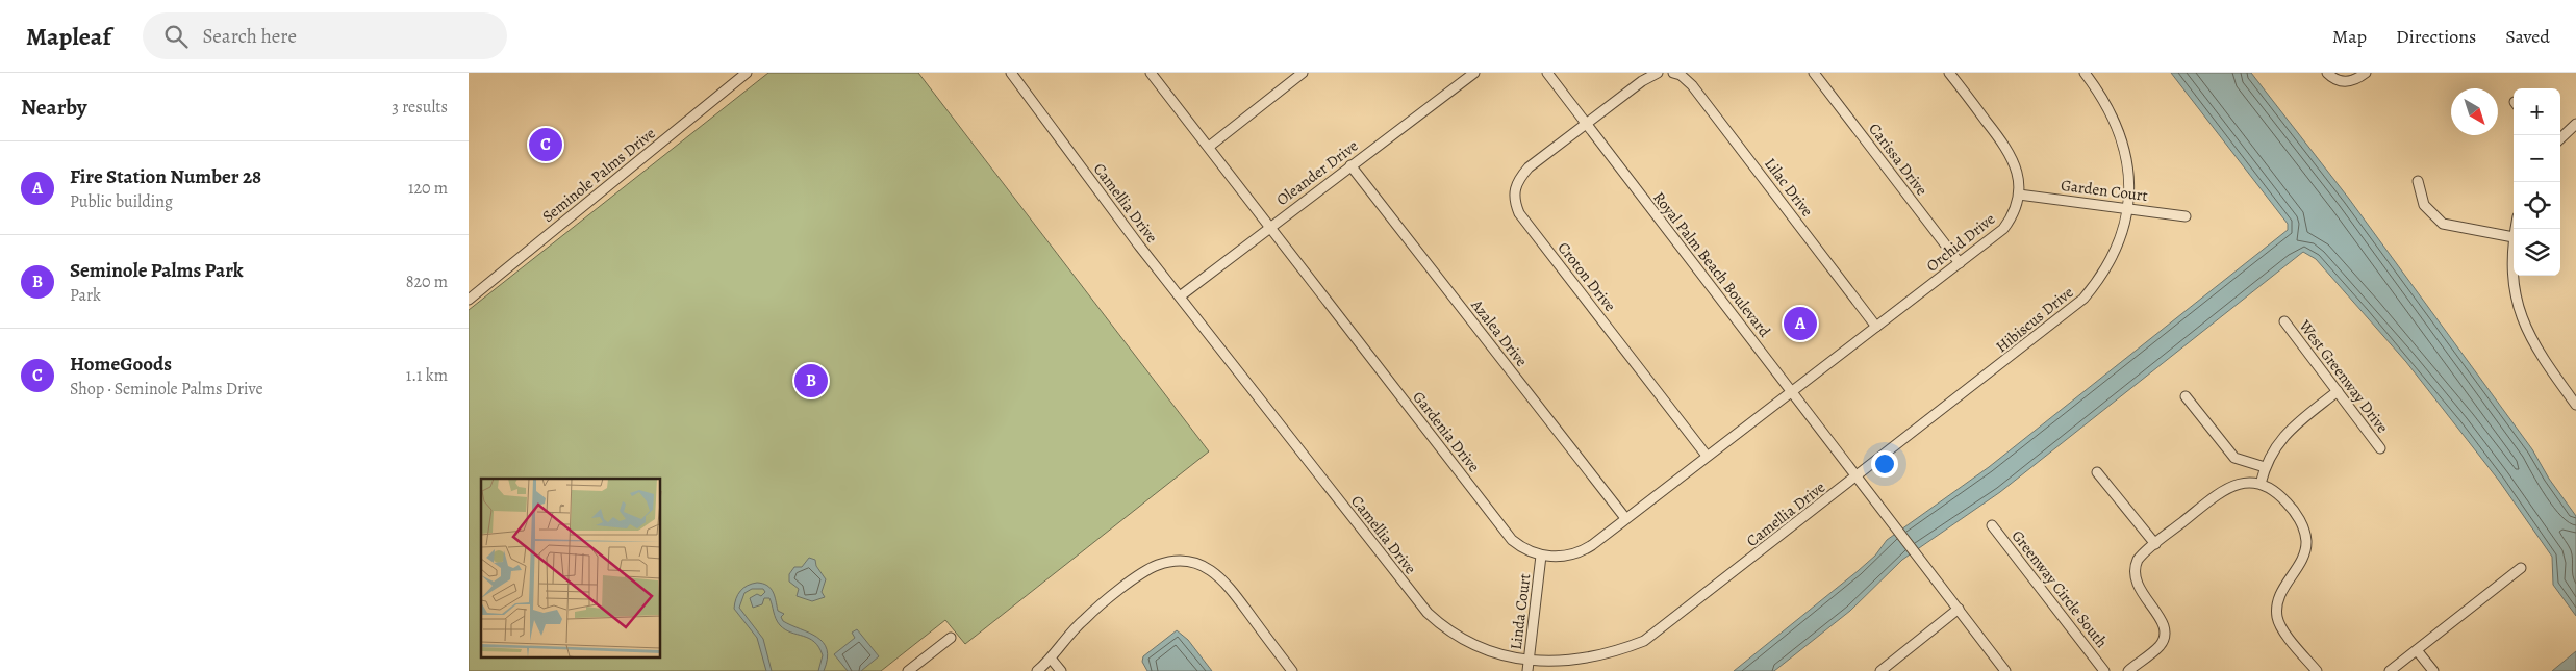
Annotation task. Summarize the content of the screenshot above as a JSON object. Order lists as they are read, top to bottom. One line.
{"streets":{"street":["Carissa Drive","Oleander Drive","Seminole Palms Drive","Lilac Drive","Garden Court","Camellia Drive","Orchid Drive","Royal Palm Beach Boulevard","Croton Drive","Hibiscus Drive","Azalea Drive","West Greenway Drive","Gardenia Drive","Greenway Circle South","Linda Court"]},"crossings":[["Carissa Drive","Orchid Drive"],["Oleander Drive","Camellia Drive"],["Oleander Drive","Azalea Drive"],["Oleander Drive","Gardenia Drive"],["Lilac Drive","Orchid Drive"],["Garden Court","Orchid Drive"],["Garden Court","Hibiscus Drive"],["Camellia Drive","Royal Palm Beach Boulevard"],["Camellia Drive","Hibiscus Drive"],["Camellia Drive","Linda Court"],["Orchid Drive","Royal Palm Beach Boulevard"],["Orchid Drive","Gardenia Drive"],["Royal Palm Beach Boulevard","Croton Drive"],["Royal Palm Beach Boulevard","Hibiscus Drive"],["Royal Palm Beach Boulevard","Gardenia Drive"],["Croton Drive","Gardenia Drive"],["Azalea Drive","Gardenia Drive"],["Gardenia Drive","Linda Court"]],"north":"bottom right","page":{"header":"Mapleaf","search":"Search here","nav":["Map","Directions","Saved"],"heading":["Nearby","3 results"],"map_buttons":["+","−"],"pins":["C","A","B"],"list":[{"mark":"A","name":"Fire Station Number 28","note":"Public building","value":"120 m"},{"mark":"B","name":"Seminole Palms Park","note":"Park","value":"820 m"},{"mark":"C","name":"HomeGoods","note":"Shop · Seminole Palms Drive","value":"1.1 km"}]}}
